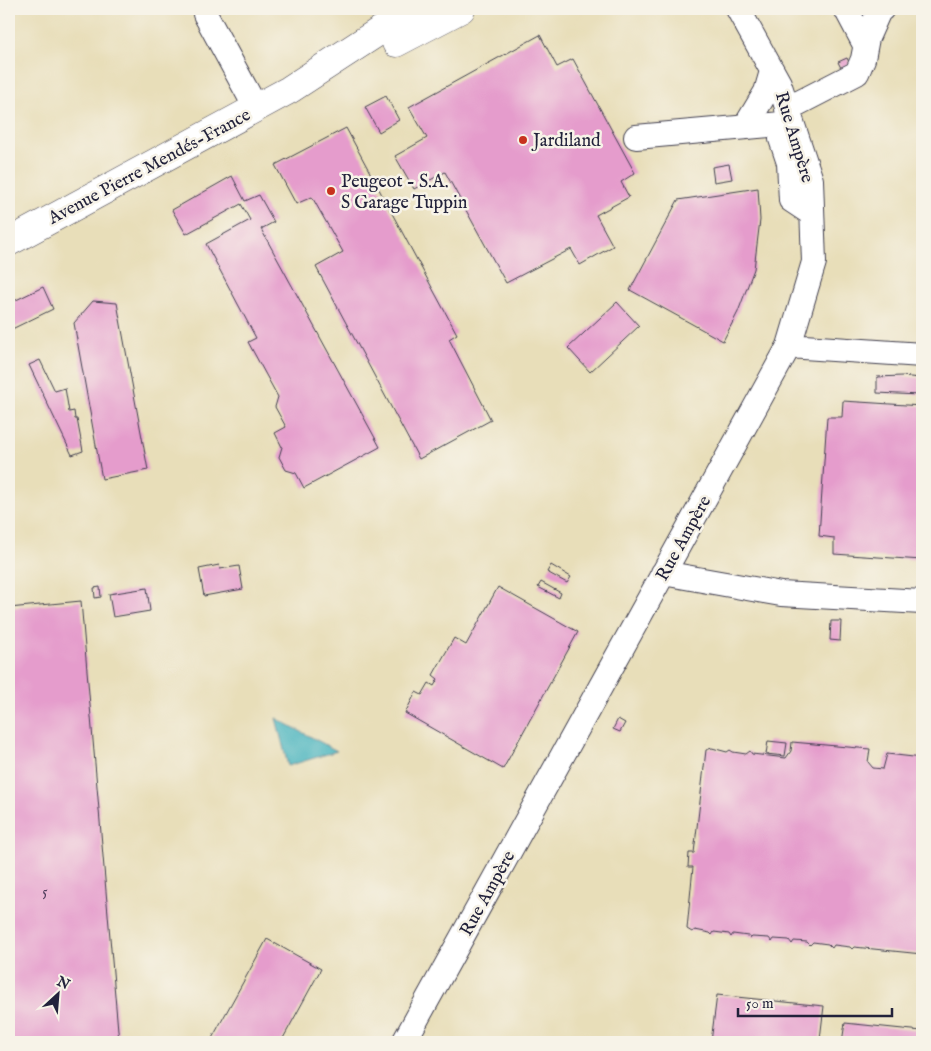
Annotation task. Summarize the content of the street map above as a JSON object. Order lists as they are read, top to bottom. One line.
{"streets":{"main road":["Avenue Pierre Mendés-France"],"street":["Rue Ampère"]},"places":["Jardiland","Peugeot - S.A. S Garage Tuppin"],"house_numbers":["5"],"scale_bar":"50 m","north":"top right"}
